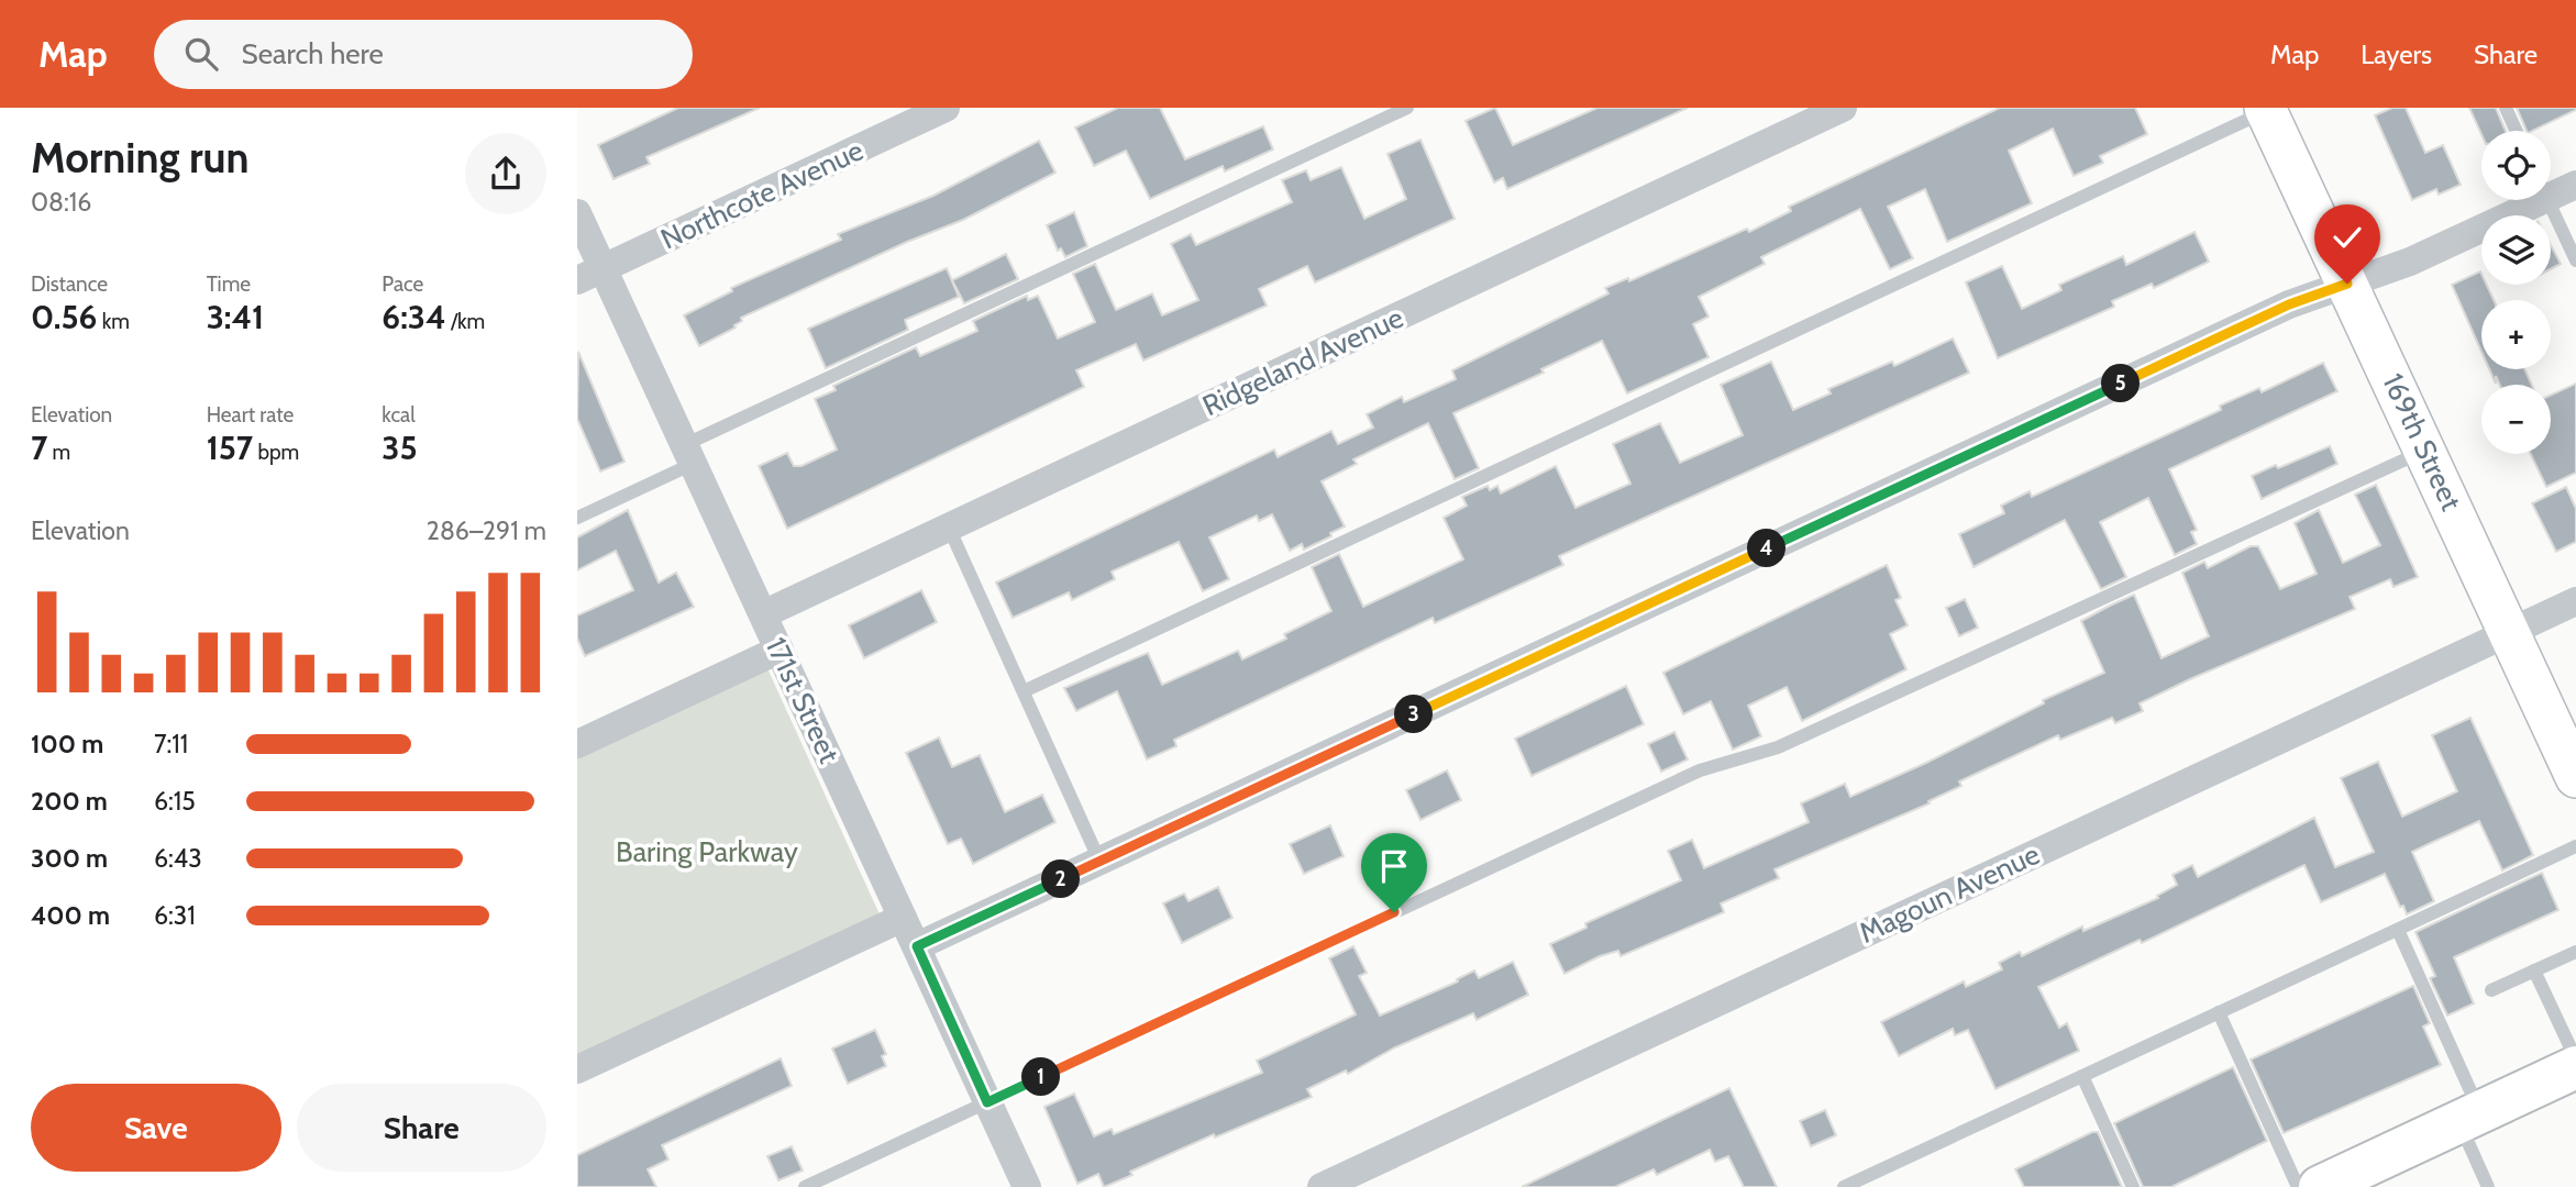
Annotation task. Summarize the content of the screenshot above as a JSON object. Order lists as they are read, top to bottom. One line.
{"streets":{"street":["Northcote Avenue","Ridgeland Avenue","169th Street","171st Street","Magoun Avenue"]},"crossings":[["Northcote Avenue","171st Street"],["Ridgeland Avenue","171st Street"],["169th Street","Magoun Avenue"]],"parks":["Baring Parkway"],"page":{"header":"Map","search":"Search here","nav":["Map","Layers","Share"],"heading":["Morning run","08:16"],"map_buttons":["+","−"],"stats":[["Distance","0.56 km"],["Time","3:41"],["Pace","6:34 /km"],["Elevation","7 m"],["Heart rate","157 bpm"],["kcal","35"]],"pins":["5","4","3","2","1"],"chart":["Elevation","286–291 m"],"list":[{"name":"100 m","note":"7:11"},{"name":"200 m","note":"6:15"},{"name":"300 m","note":"6:43"},{"name":"400 m","note":"6:31"}],"buttons":["Save","Share"]}}
